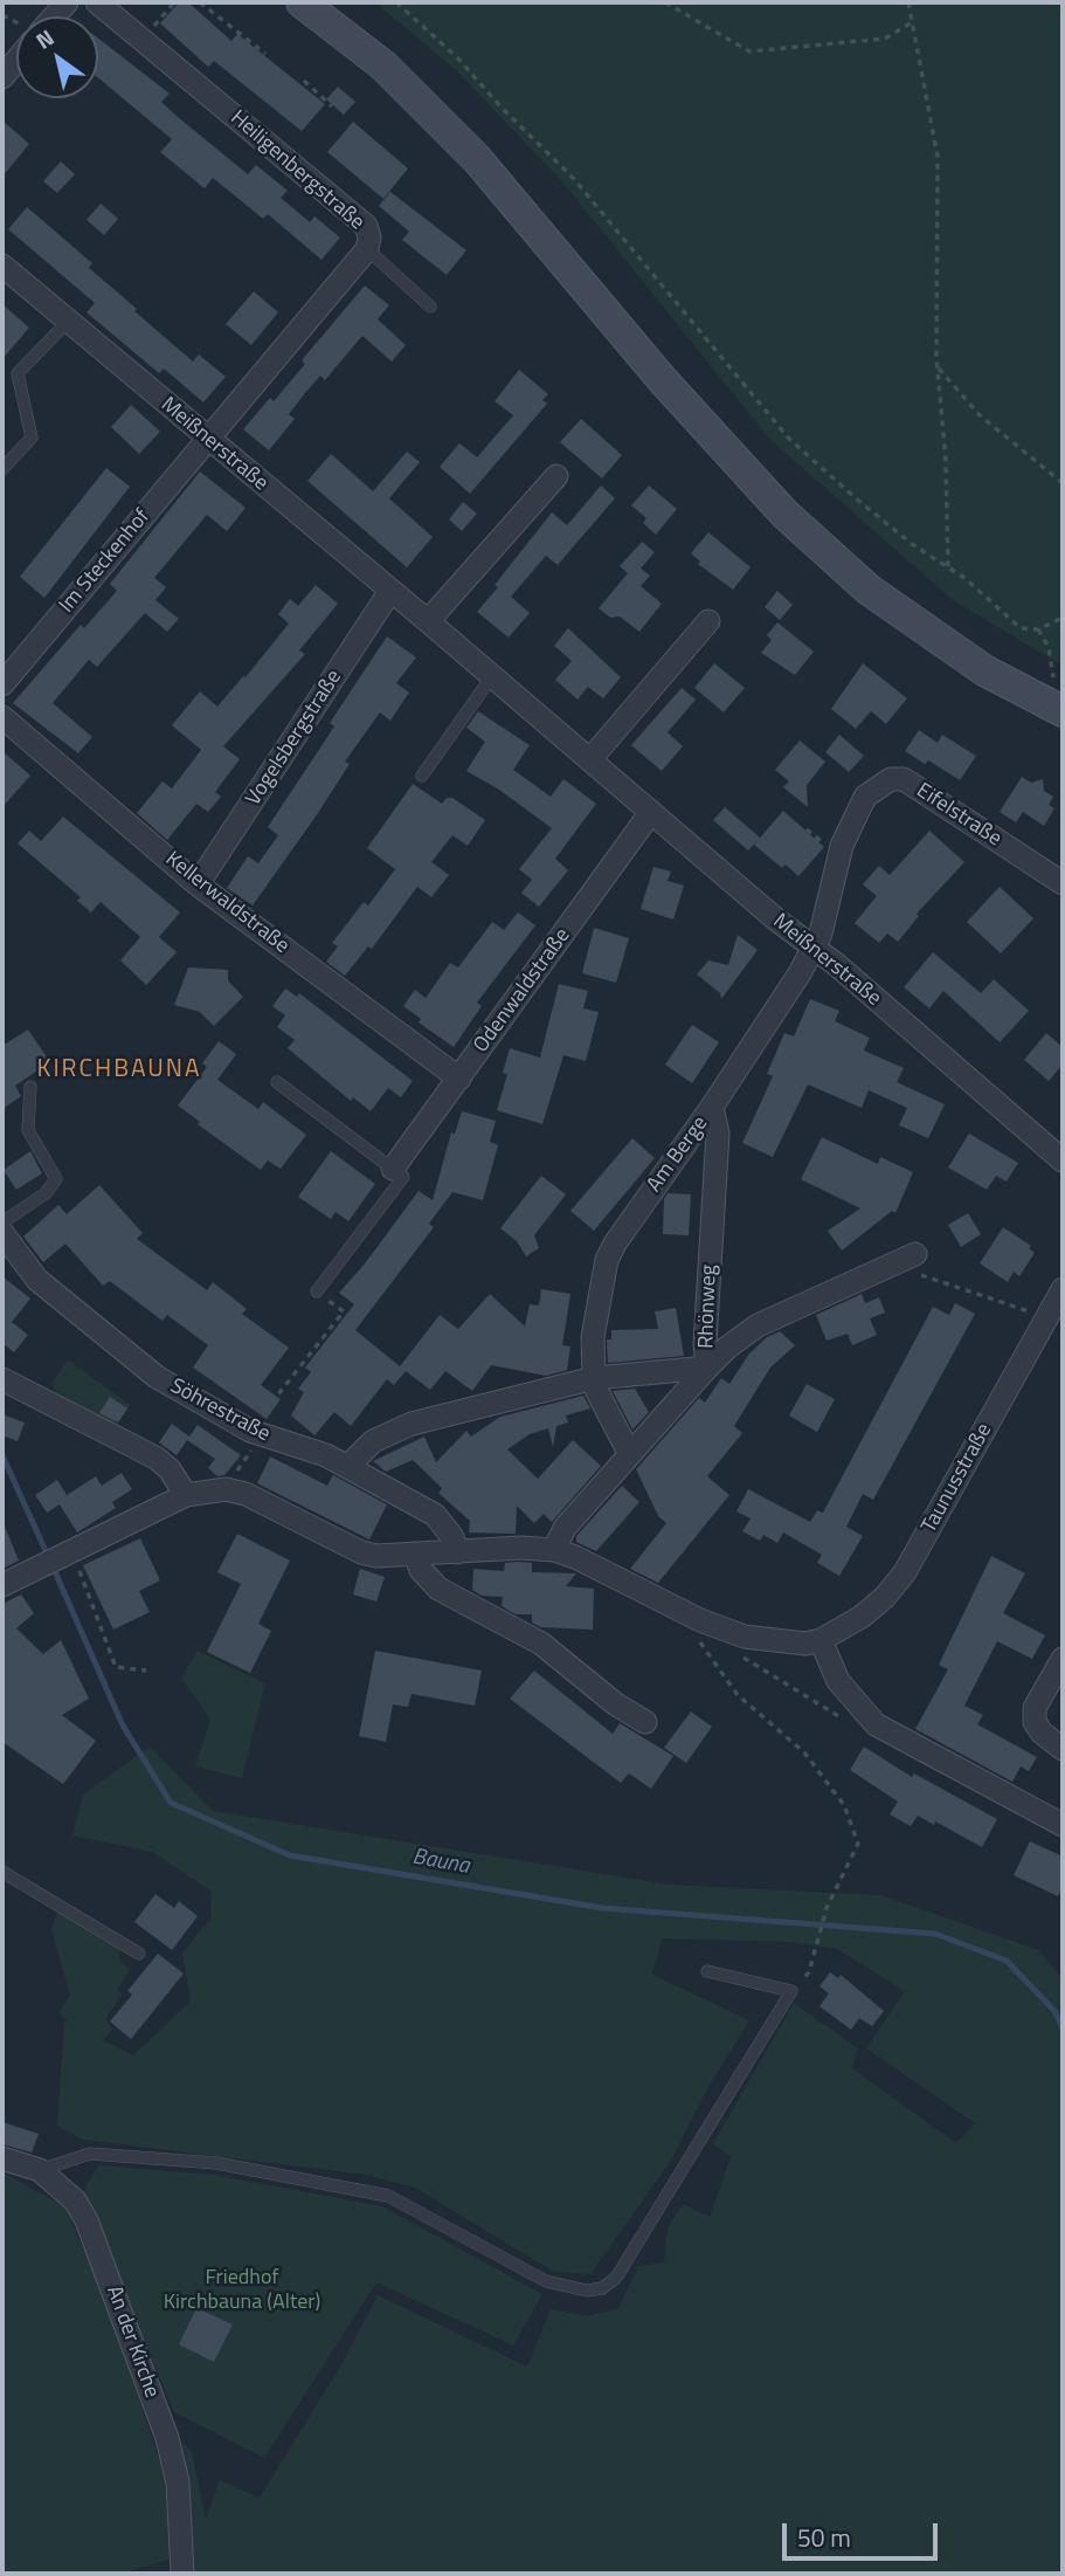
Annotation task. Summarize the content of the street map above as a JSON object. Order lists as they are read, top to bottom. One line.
{"streets":{"street":["Heiligenbergstraße","Meißnerstraße","Im Steckenhof","Vogelsbergstraße","Eifelstraße","Kellerwaldstraße","Odenwaldstraße","Am Berge","Rhönweg","Söhrestraße","Taunusstraße","An der Kirche"]},"crossings":[["Heiligenbergstraße","Meißnerstraße"],["Heiligenbergstraße","Im Steckenhof"],["Meißnerstraße","Im Steckenhof"],["Meißnerstraße","Vogelsbergstraße"],["Meißnerstraße","Eifelstraße"],["Meißnerstraße","Odenwaldstraße"],["Meißnerstraße","Am Berge"],["Vogelsbergstraße","Kellerwaldstraße"],["Eifelstraße","Am Berge"],["Kellerwaldstraße","Odenwaldstraße"],["Am Berge","Rhönweg"]],"districts":["KIRCHBAUNA"],"water":["Bauna"],"parks":["Friedhof Kirchbauna (Alter)"],"scale_bar":"50 m","north":"top left"}
